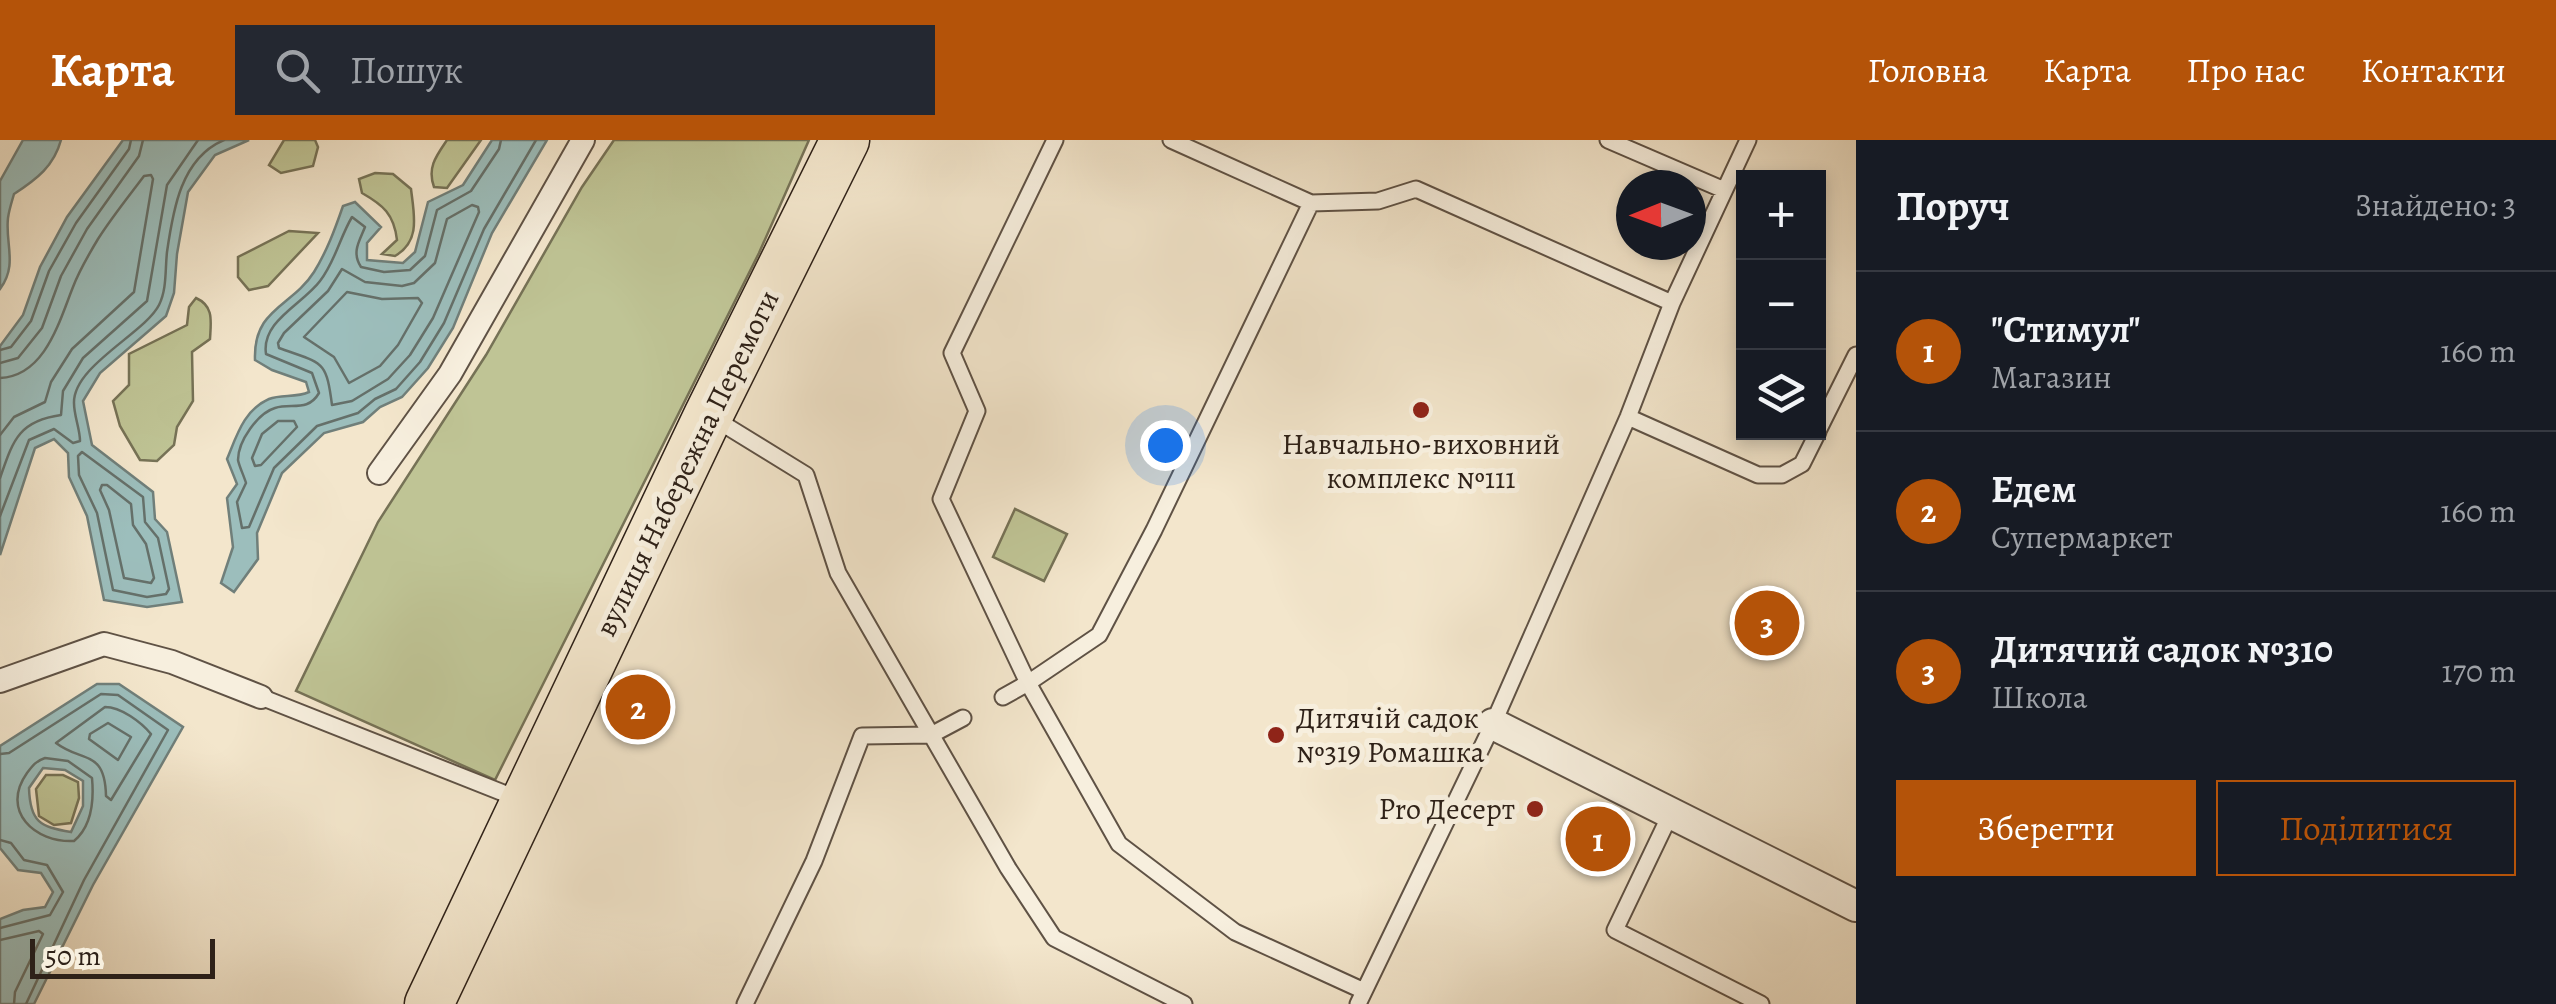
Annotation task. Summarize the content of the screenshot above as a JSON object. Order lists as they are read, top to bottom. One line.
{"streets":{"main road":["вулиця Набережна Перемоги"]},"places":["Навчально-виховний комплекс №111","Дитячій садок №319 Ромашка","Pro Десерт"],"scale_bar":"50 m","north":"left","page":{"header":"Карта","search":"Пошук","nav":["Головна","Карта","Про нас","Контакти"],"heading":["Поруч","Знайдено: 3"],"map_buttons":["+","−"],"list":[{"mark":"1","name":"\"Стимул\"","note":"Магазин","value":"160 m"},{"mark":"2","name":"Едем","note":"Супермаркет","value":"160 m"},{"mark":"3","name":"Дитячий садок №310","note":"Школа","value":"170 m"}],"pins":["3","2","1"],"buttons":["Зберегти","Поділитися"],"scale":"50 m"}}
